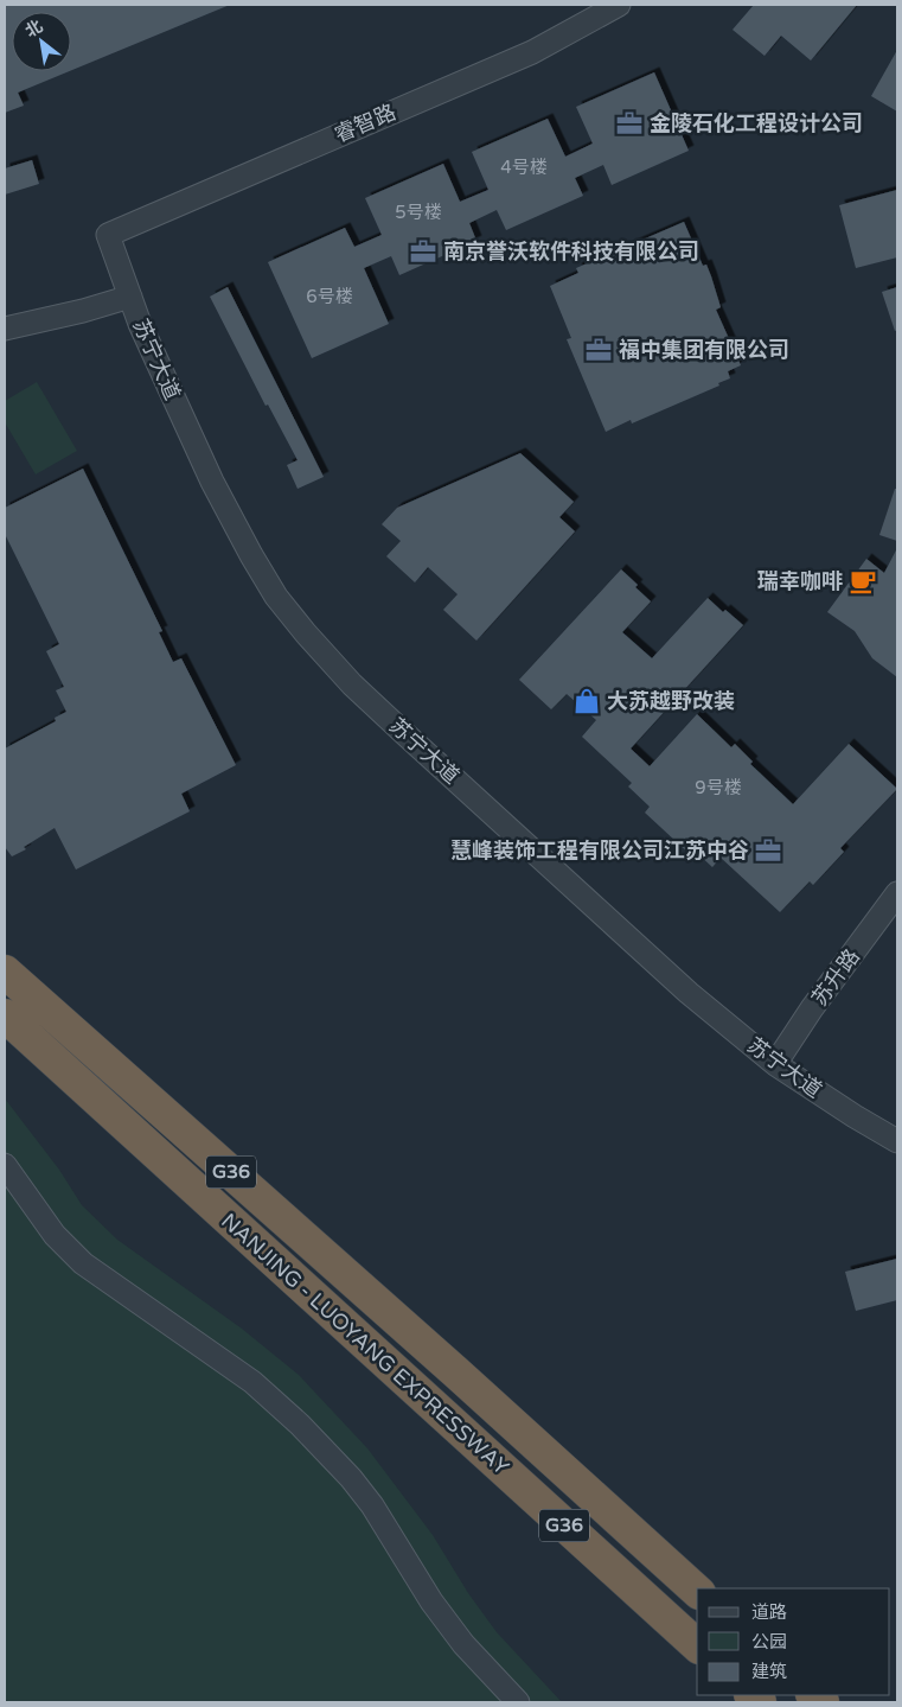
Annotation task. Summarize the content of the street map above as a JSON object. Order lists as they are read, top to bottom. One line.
{"streets":{"highway":["G36","NANJING - LUOYANG EXPRESSWAY"],"street":["睿智路","苏宁大道","苏升路"]},"crossings":[["睿智路","苏宁大道"],["苏宁大道","苏升路"]],"places":{"office":["金陵石化工程设计公司","南京誉沃软件科技有限公司","福中集团有限公司","慧峰装饰工程有限公司江苏中谷"],"cafe":["瑞幸咖啡"],"shop":["大苏越野改装"]},"house_numbers":["4号楼","5号楼","6号楼","9号楼"],"legend":["道路","公园","建筑"],"north":"top left"}
